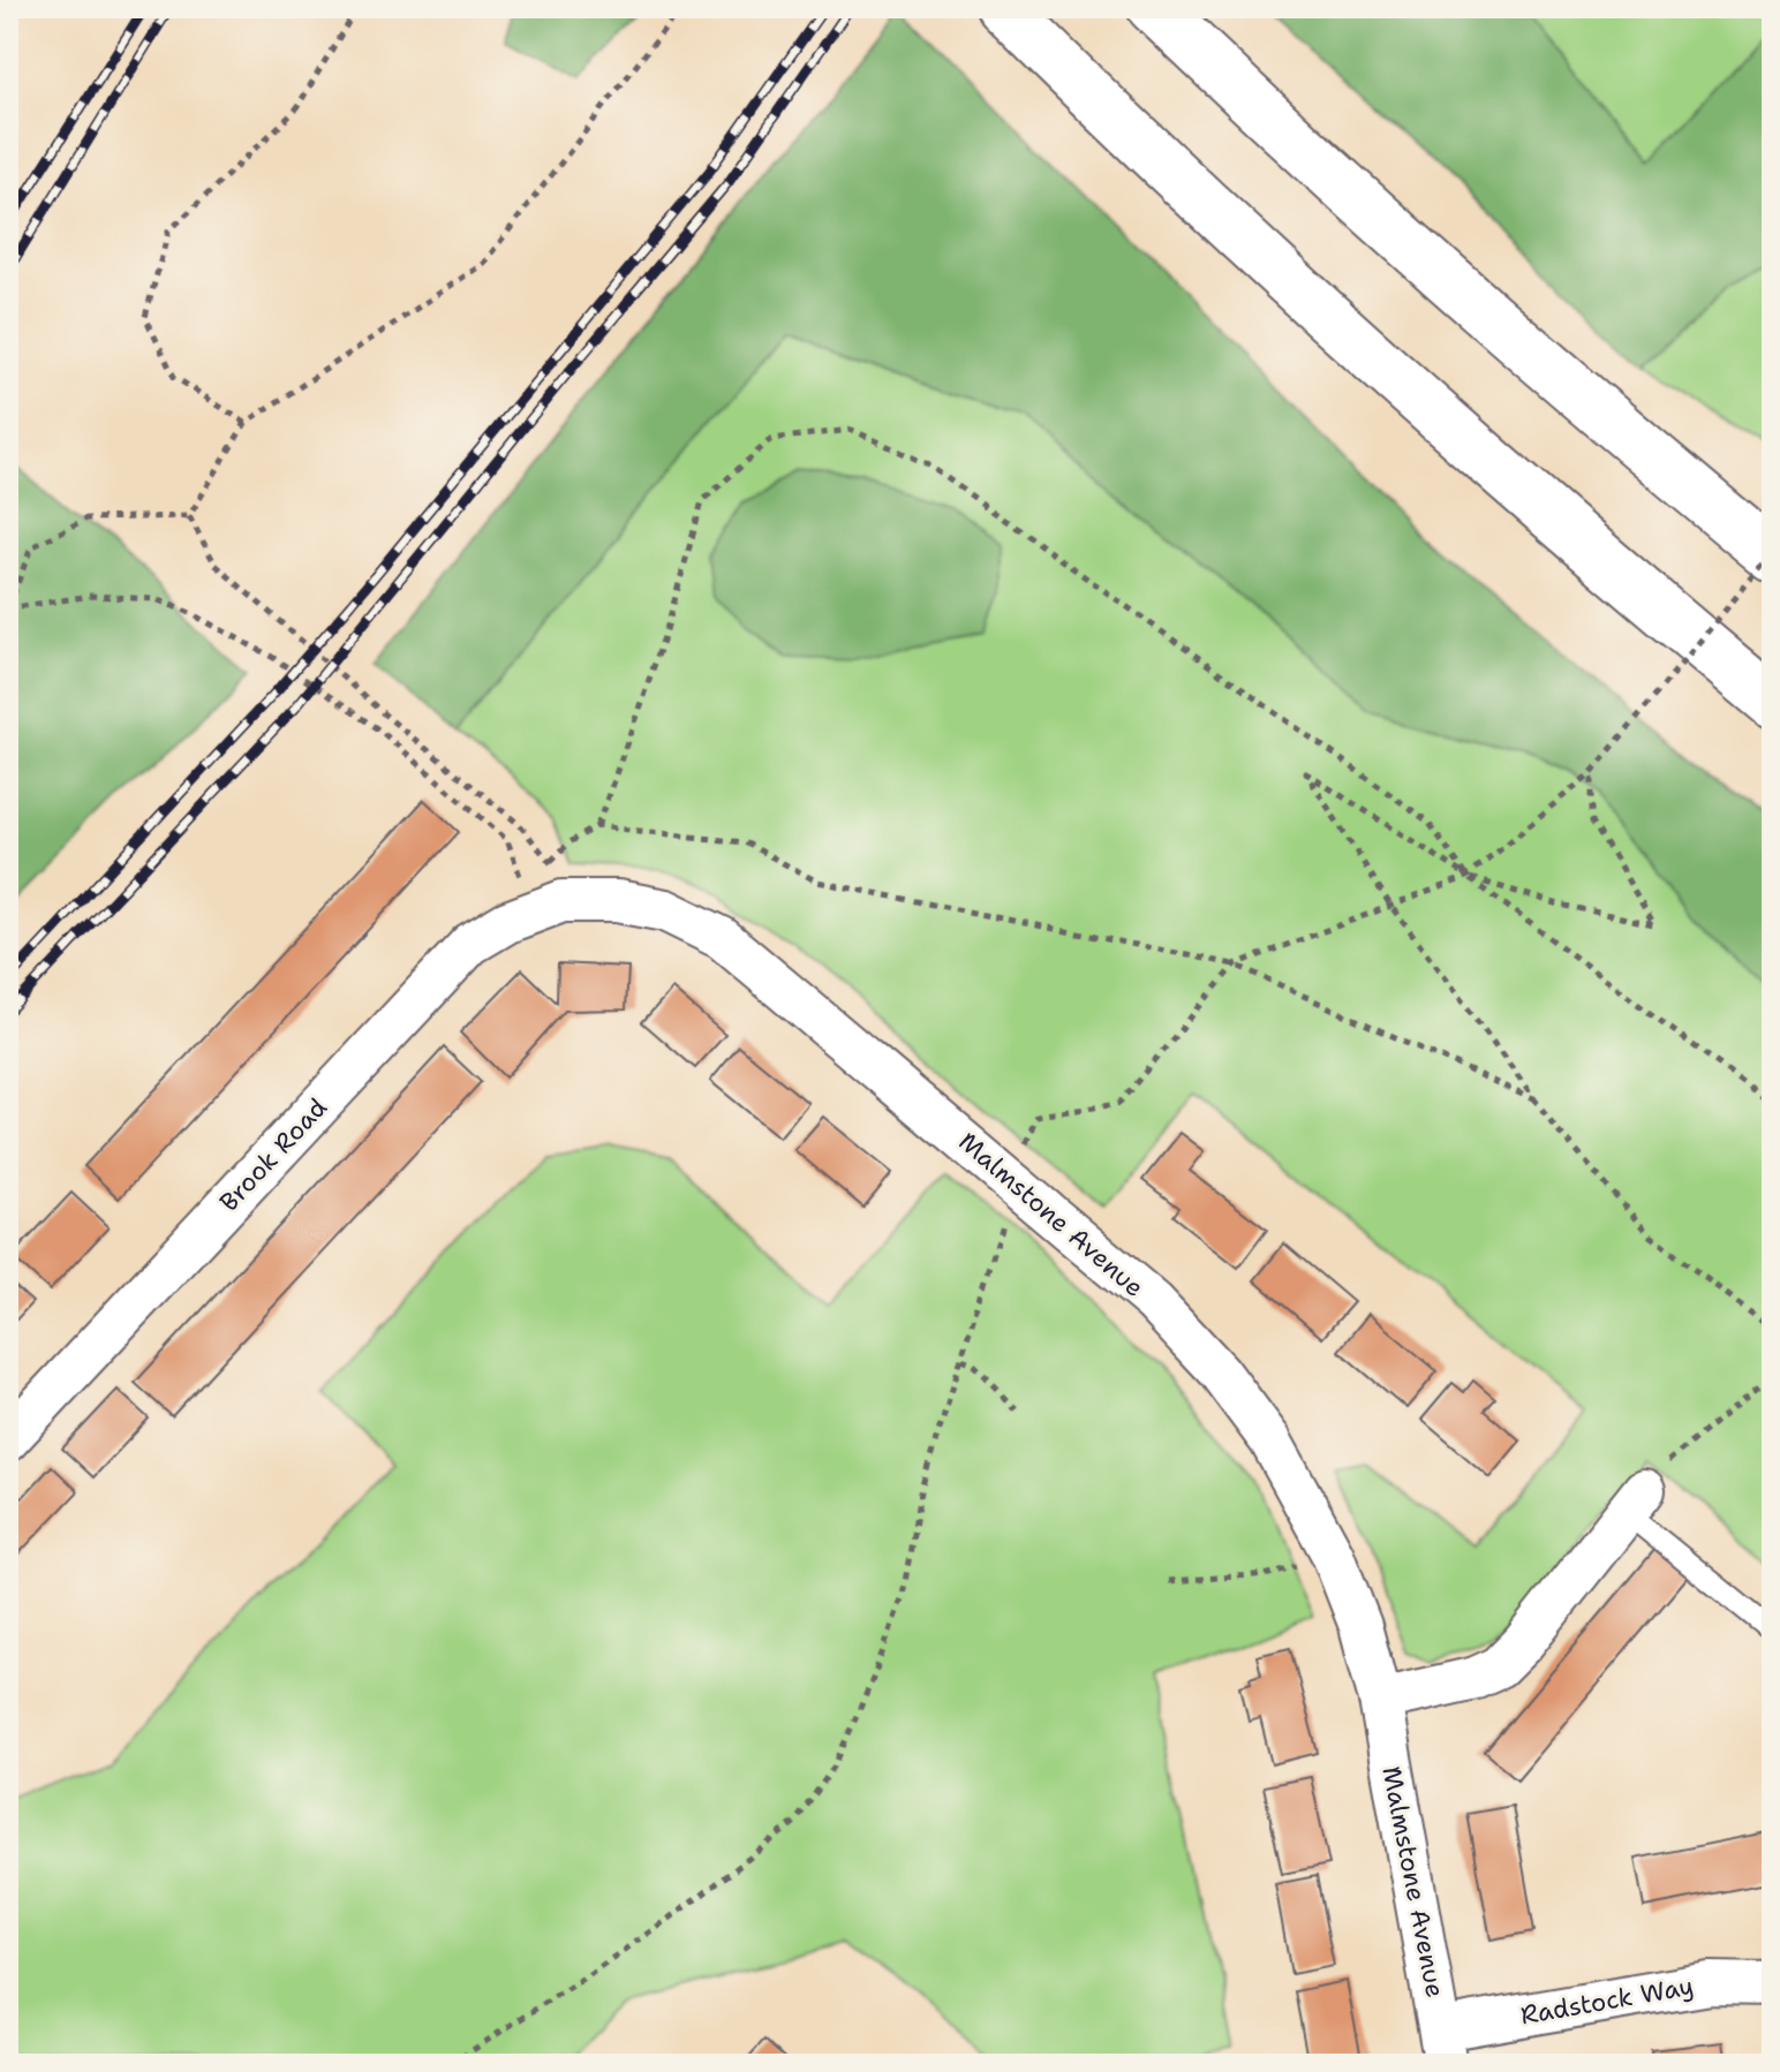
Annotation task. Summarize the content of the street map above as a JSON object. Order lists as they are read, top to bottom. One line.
{"streets":{"street":["Brook Road","Malmstone Avenue","Radstock Way"]},"crossings":[["Brook Road","Malmstone Avenue"],["Malmstone Avenue","Radstock Way"]]}
